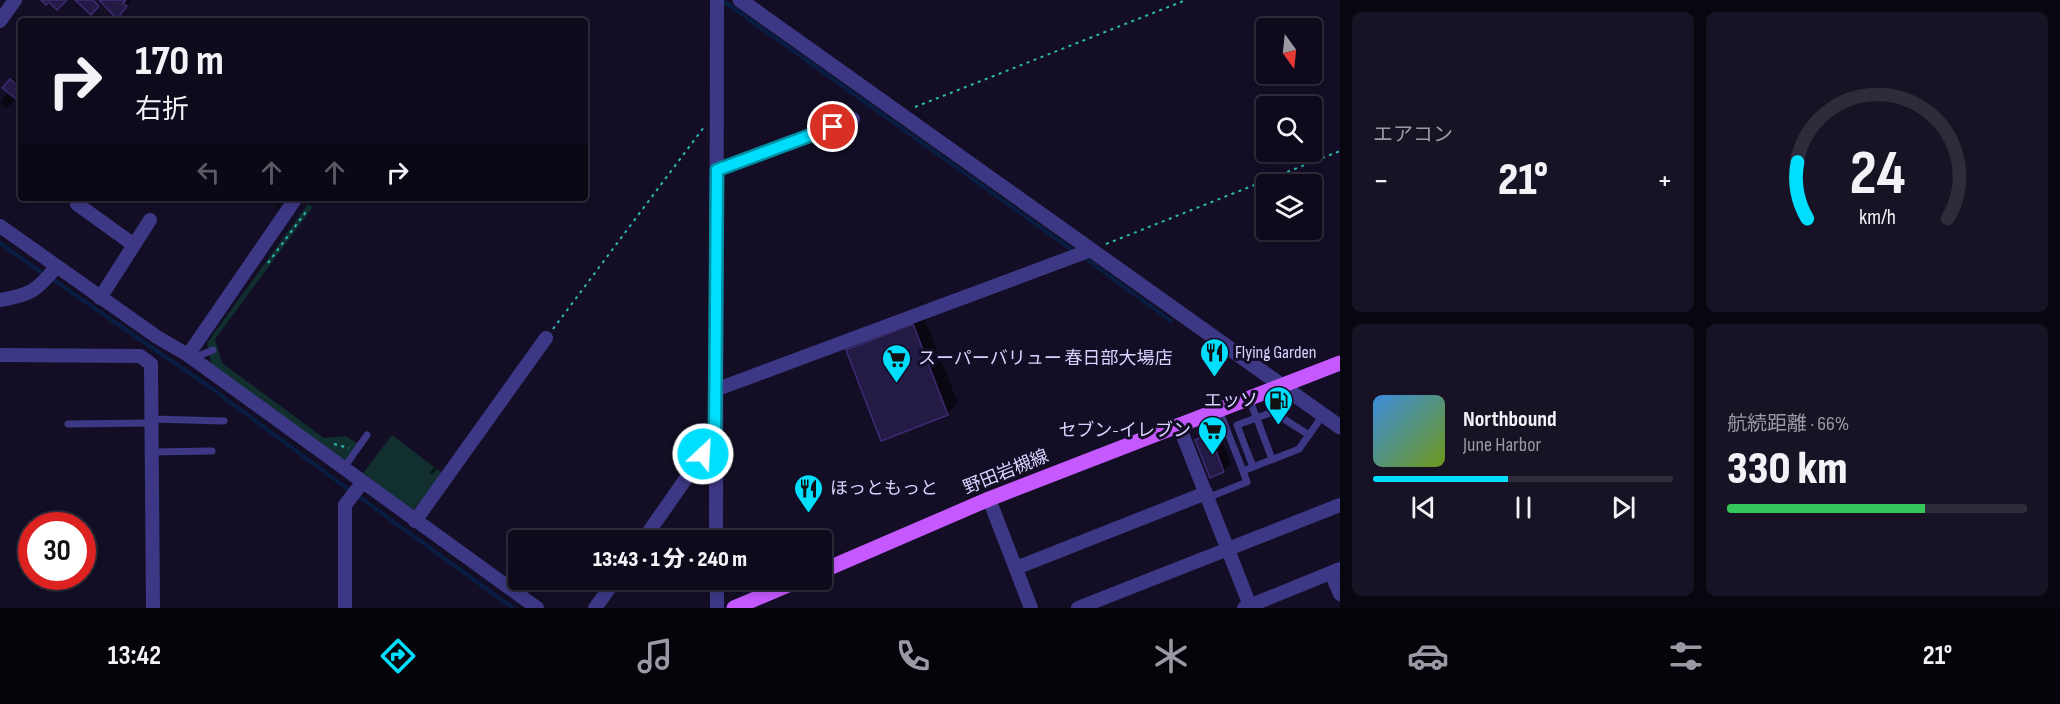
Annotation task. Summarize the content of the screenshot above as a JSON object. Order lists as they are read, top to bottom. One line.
{"streets":{"main road":["野田岩槻線"]},"places":{"restaurant":["Flying Garden","ほっともっと"],"supermarket":["スーパーバリュー 春日部大場店","セブン-イレブン"],"fuel station":["エッソ"]},"north":"bottom","page":{"tile":["エアコン",["航続距離 · 66%","330 km"]],"turn":["170 m","右折"],"heat":["−","21°","+"],"song":["Northbound","June Harbor"],"limit":"30","trip":"13:43 · 1 分 · 240 m","tabs":["13:42","21°"],"gauge":["24","km/h"]}}
